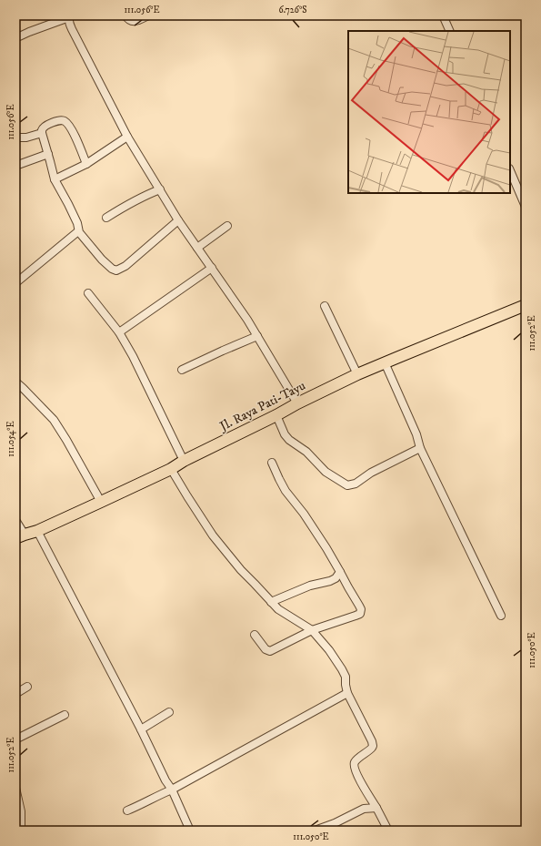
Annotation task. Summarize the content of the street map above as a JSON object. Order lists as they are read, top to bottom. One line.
{"streets":{"main road":["Jl. Raya Pati-Tayu"]},"coordinates":["111.056°E","6.726°S","111.052°E","111.054°E","111.050°E"]}
